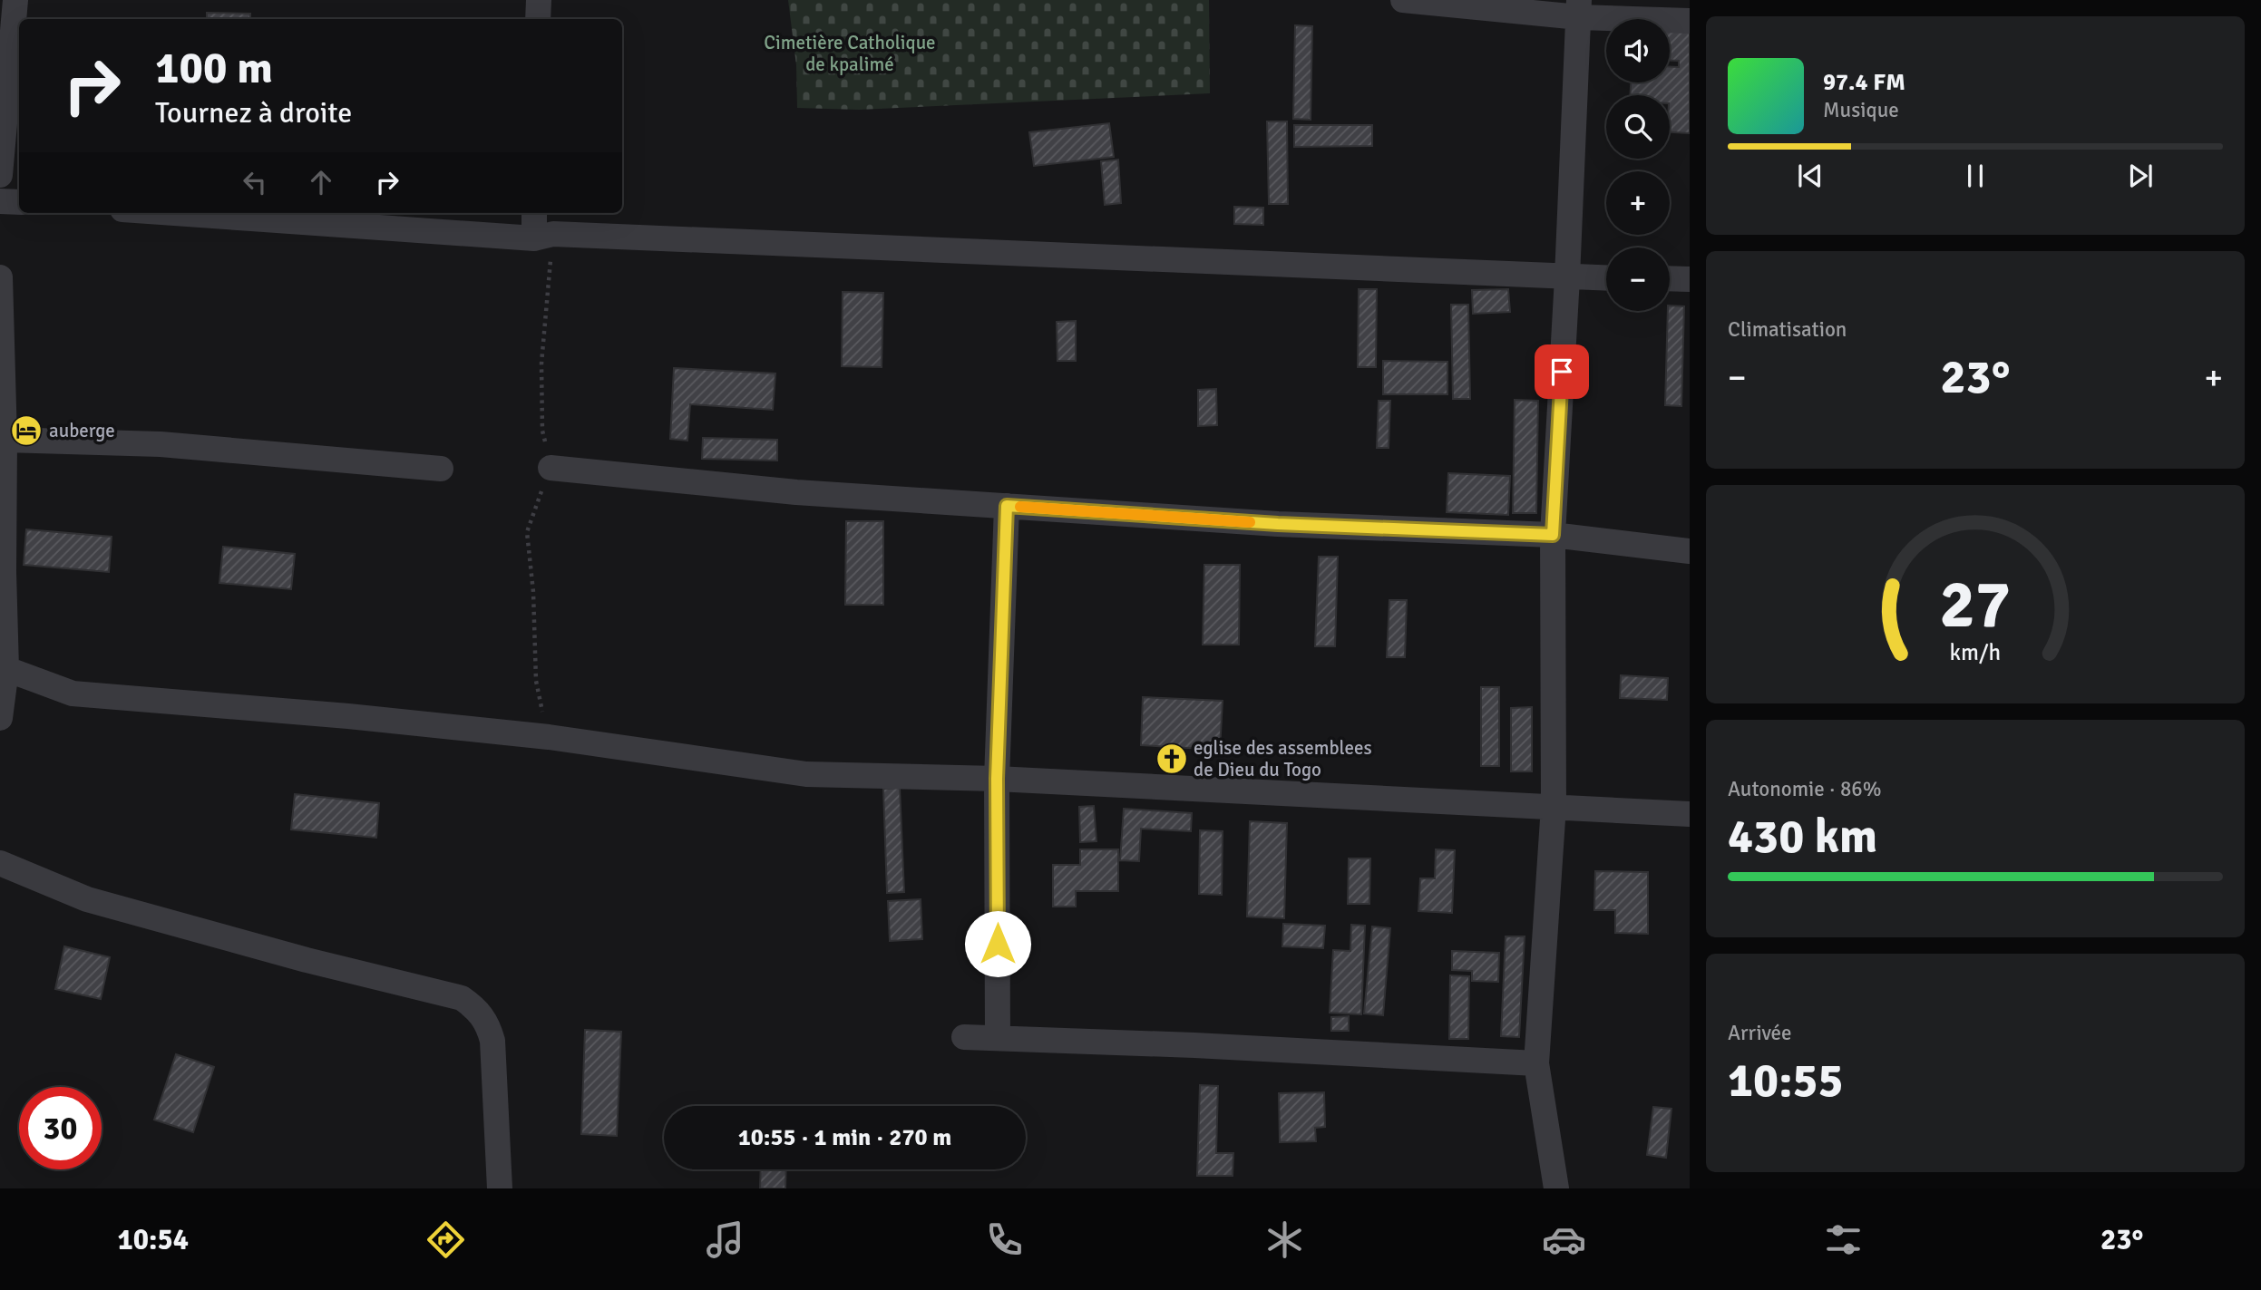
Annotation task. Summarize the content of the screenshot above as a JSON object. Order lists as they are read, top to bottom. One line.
{"parks":["Cimetière Catholique de kpalimé"],"places":{"hotel":["auberge"],"church":["eglise des assemblees de Dieu du Togo"]},"page":{"map_buttons":["+","−"],"turn":["100 m","Tournez à droite"],"song":["97.4 FM","Musique"],"tile":["Climatisation",["Autonomie · 86%","430 km"],["Arrivée","10:55"]],"heat":["−","23°","+"],"limit":"30","trip":"10:55 · 1 min · 270 m","tabs":["10:54","23°"],"gauge":["27","km/h"]}}
